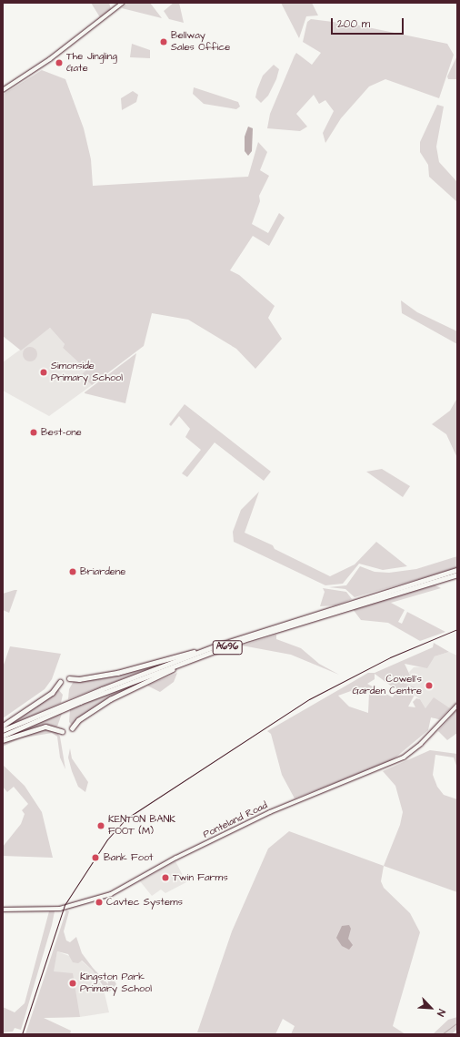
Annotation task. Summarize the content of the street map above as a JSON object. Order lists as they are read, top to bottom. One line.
{"streets":{"highway":["A696"],"main road":["Ponteland Road"]},"places":["Bellway Sales Office","The Jingling Gate","Simonside Primary School","Best-one","Briardene","Cowell's Garden Centre","KENTON BANK FOOT (M)","Bank Foot","Twin Farms","Cavtec Systems","Kingston Park Primary School"],"scale_bar":"200 m","north":"bottom right"}
